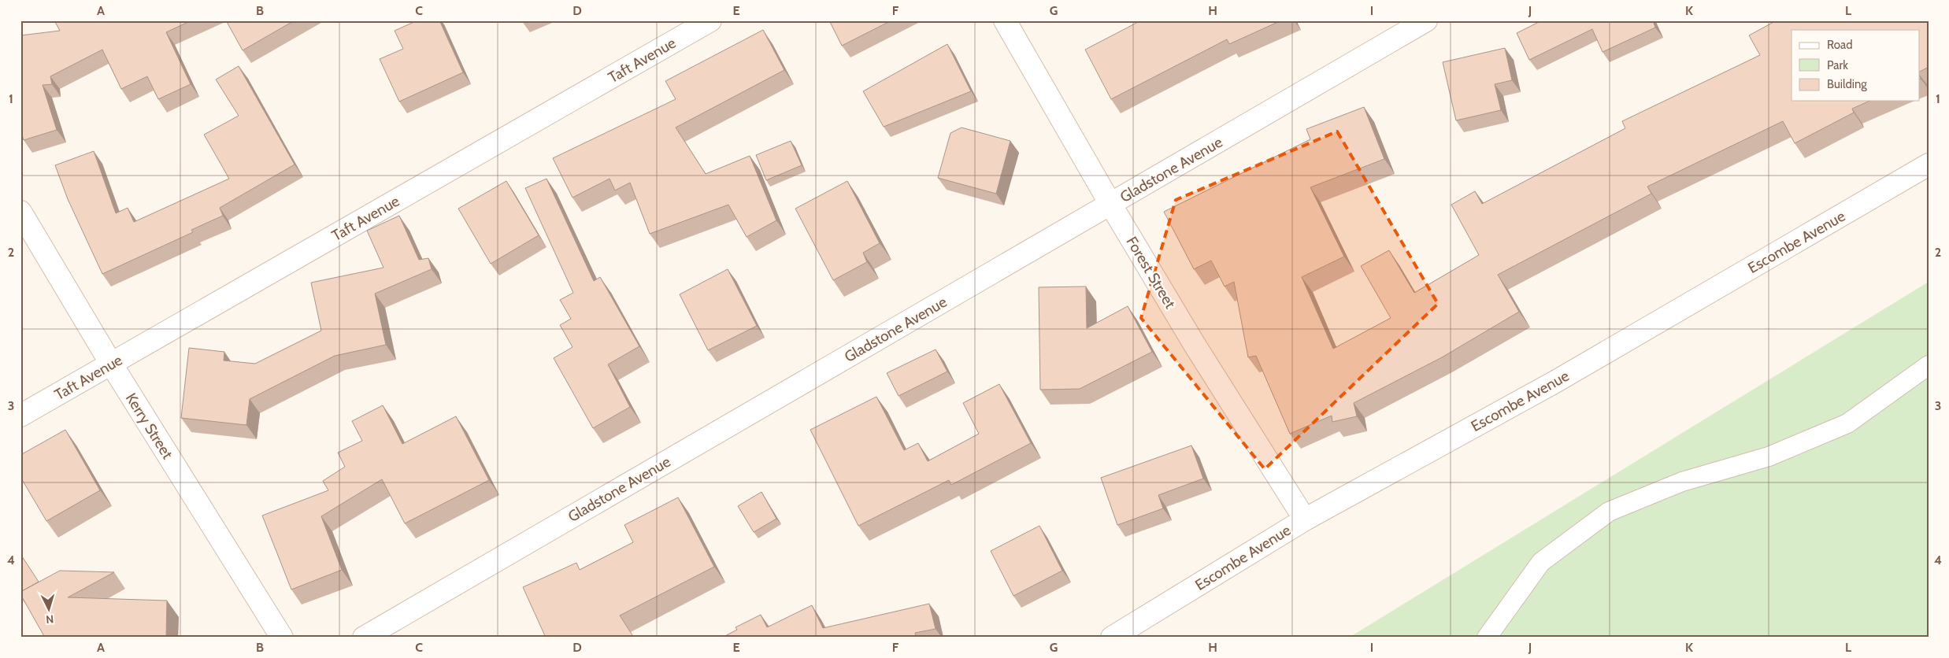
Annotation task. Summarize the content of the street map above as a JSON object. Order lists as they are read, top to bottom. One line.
{"streets":{"street":["Taft Avenue","Gladstone Avenue","Escombe Avenue","Forest Street","Kerry Street"]},"crossings":[["Taft Avenue","Kerry Street"],["Gladstone Avenue","Forest Street"],["Escombe Avenue","Forest Street"]],"legend":["Road","Park","Building"],"north":"bottom","grid":{"columns":["A","B","C","D","E","F","G","H","I","J","K","L"],"rows":["1","2","3","4"]}}
